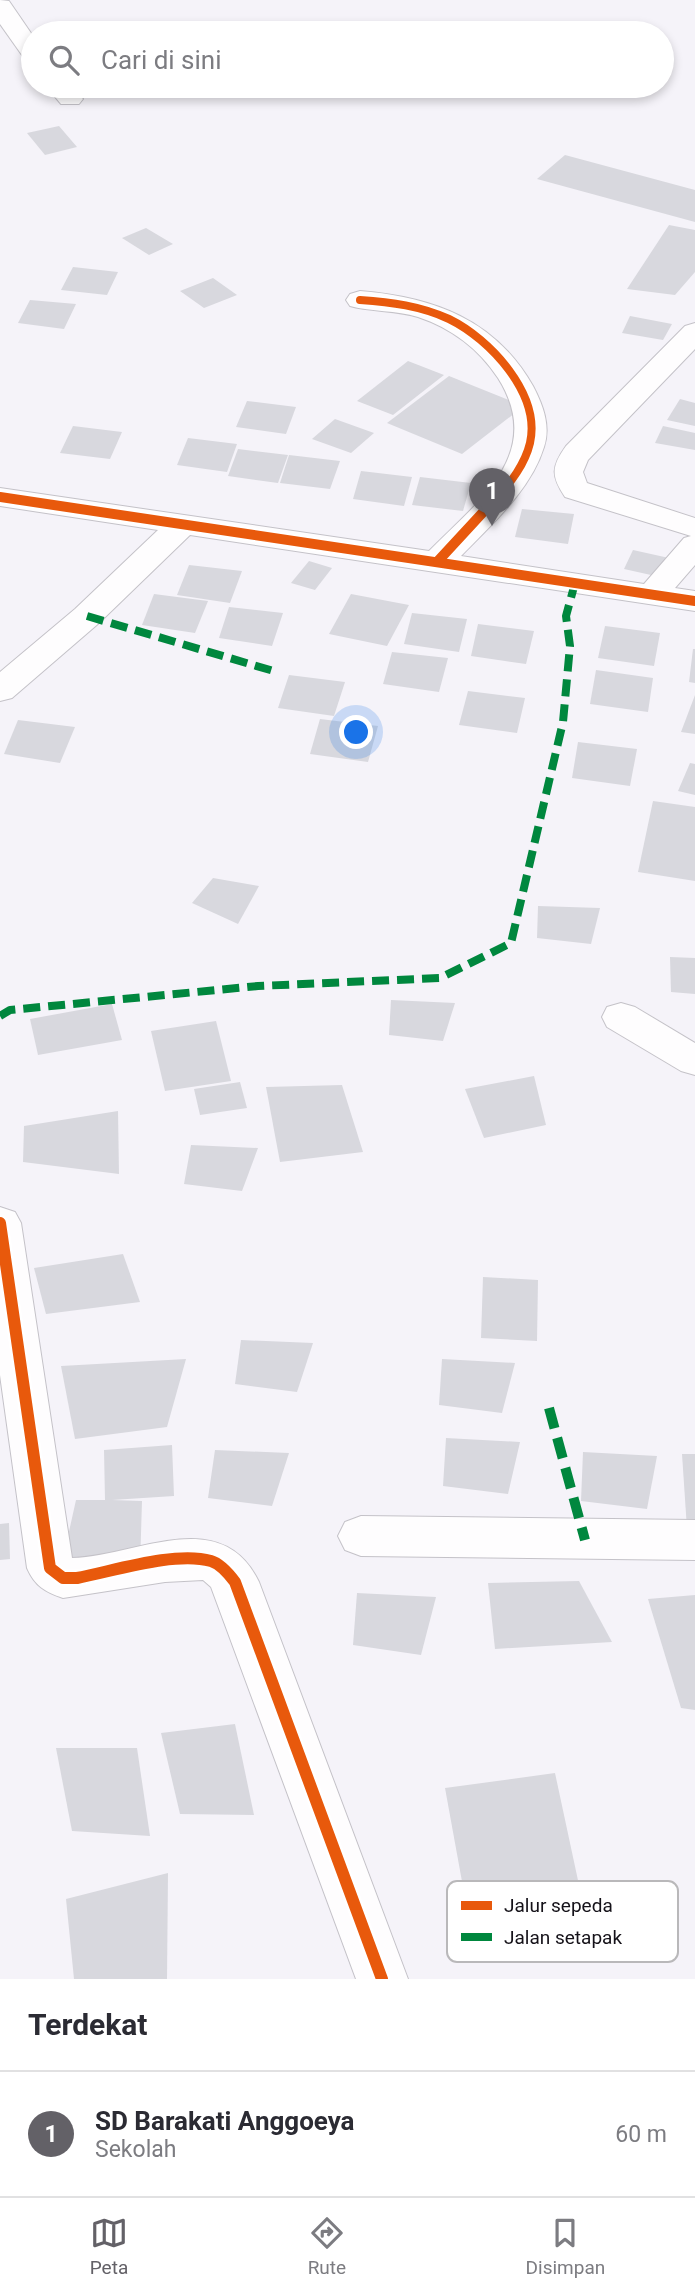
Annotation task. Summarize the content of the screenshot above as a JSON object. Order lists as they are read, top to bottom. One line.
{"legend":["Jalur sepeda","Jalan setapak"],"page":{"search":"Cari di sini","pins":"1","heading":"Terdekat","list":[{"mark":"1","name":"SD Barakati Anggoeya","note":"Sekolah","value":"60 m"}],"nav":["Peta","Rute","Disimpan"]}}
